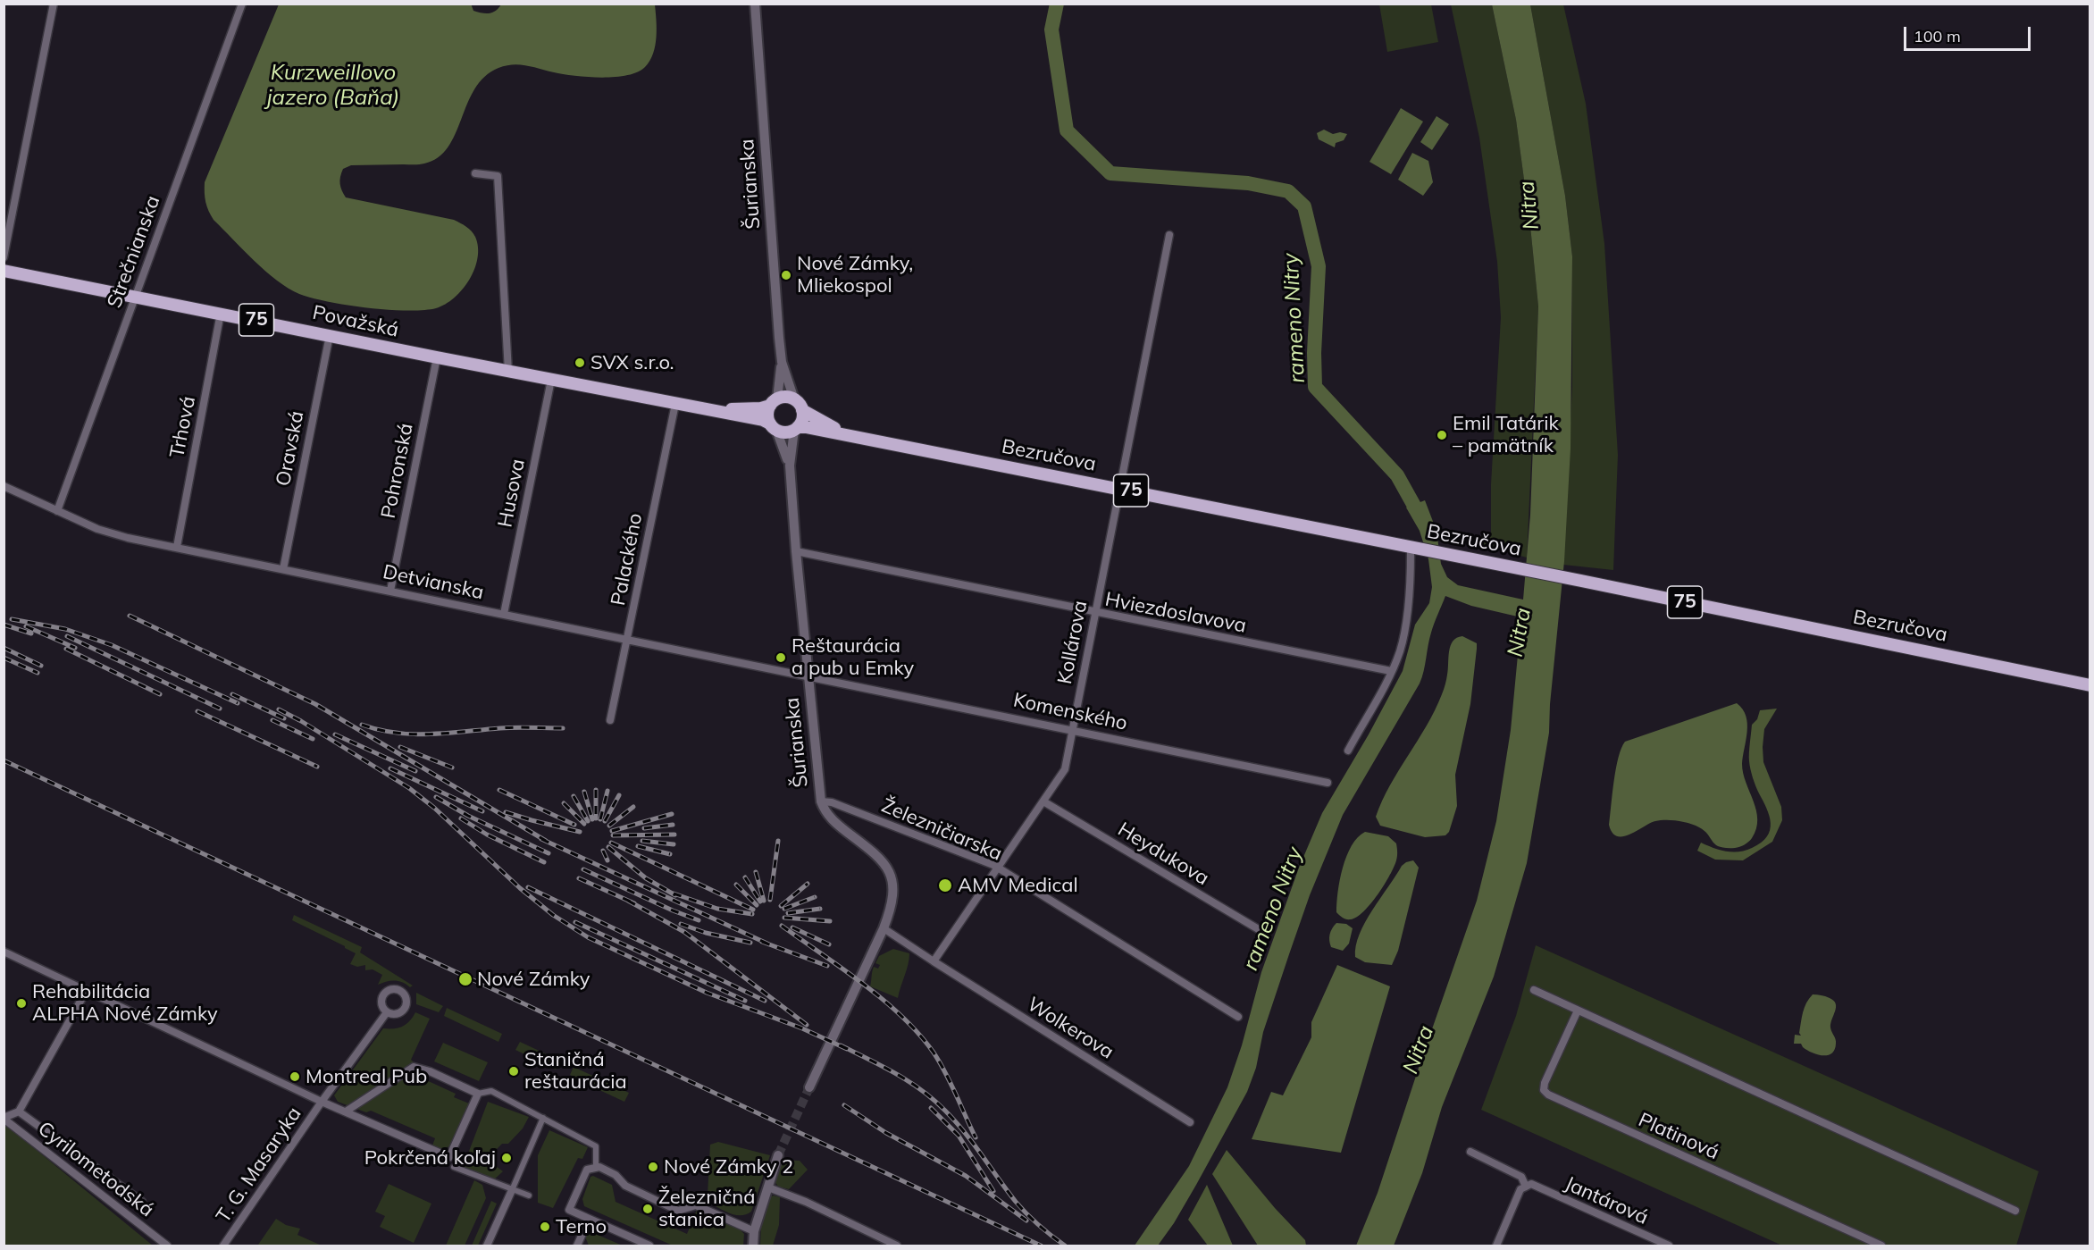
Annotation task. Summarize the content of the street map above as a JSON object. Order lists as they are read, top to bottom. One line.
{"streets":{"main road":["75","Považská","Bezručova"],"street":["Šurianska","Strečnianska","Trhová","Oravská","Pohronská","Husova","Palackého","Detvianska","Hviezdoslavova","Kollárova","Komenského","Železničiarska","Heydukova","Wolkerova","Platinová","T. G. Masaryka","Cyrilometodská","Jantárová"]},"crossings":[["Šurianska","75"],["Šurianska","Považská"],["Šurianska","Bezručova"],["Šurianska","Detvianska"],["Šurianska","Hviezdoslavova"],["Šurianska","Komenského"],["Šurianska","Železničiarska"],["Strečnianska","Považská"],["Strečnianska","Detvianska"],["75","Považská"],["75","Bezručova"],["Považská","Trhová"],["Považská","Oravská"],["Považská","Bezručova"],["Považská","Pohronská"],["Považská","Husova"],["Považská","Palackého"],["Trhová","Detvianska"],["Oravská","Detvianska"],["Bezručova","Kollárova"],["Pohronská","Detvianska"],["Husova","Detvianska"],["Palackého","Detvianska"],["Detvianska","Komenského"],["Hviezdoslavova","Kollárova"],["Kollárova","Komenského"],["Kollárova","Železničiarska"],["Kollárova","Heydukova"],["Kollárova","Wolkerova"]],"water":["Kurzweillovo jazero (Baňa)","Nitra","rameno Nitry"],"places":["Nové Zámky, Mliekospol","SVX s.r.o.","Emil Tatárik – pamätník","Reštaurácia a pub u Emky","AMV Medical","Nové Zámky","Rehabilitácia ALPHA Nové Zámky","Staničná reštaurácia","Montreal Pub","Pokrčená koľaj","Nové Zámky 2","Železničná stanica","Terno"],"scale_bar":"100 m"}
